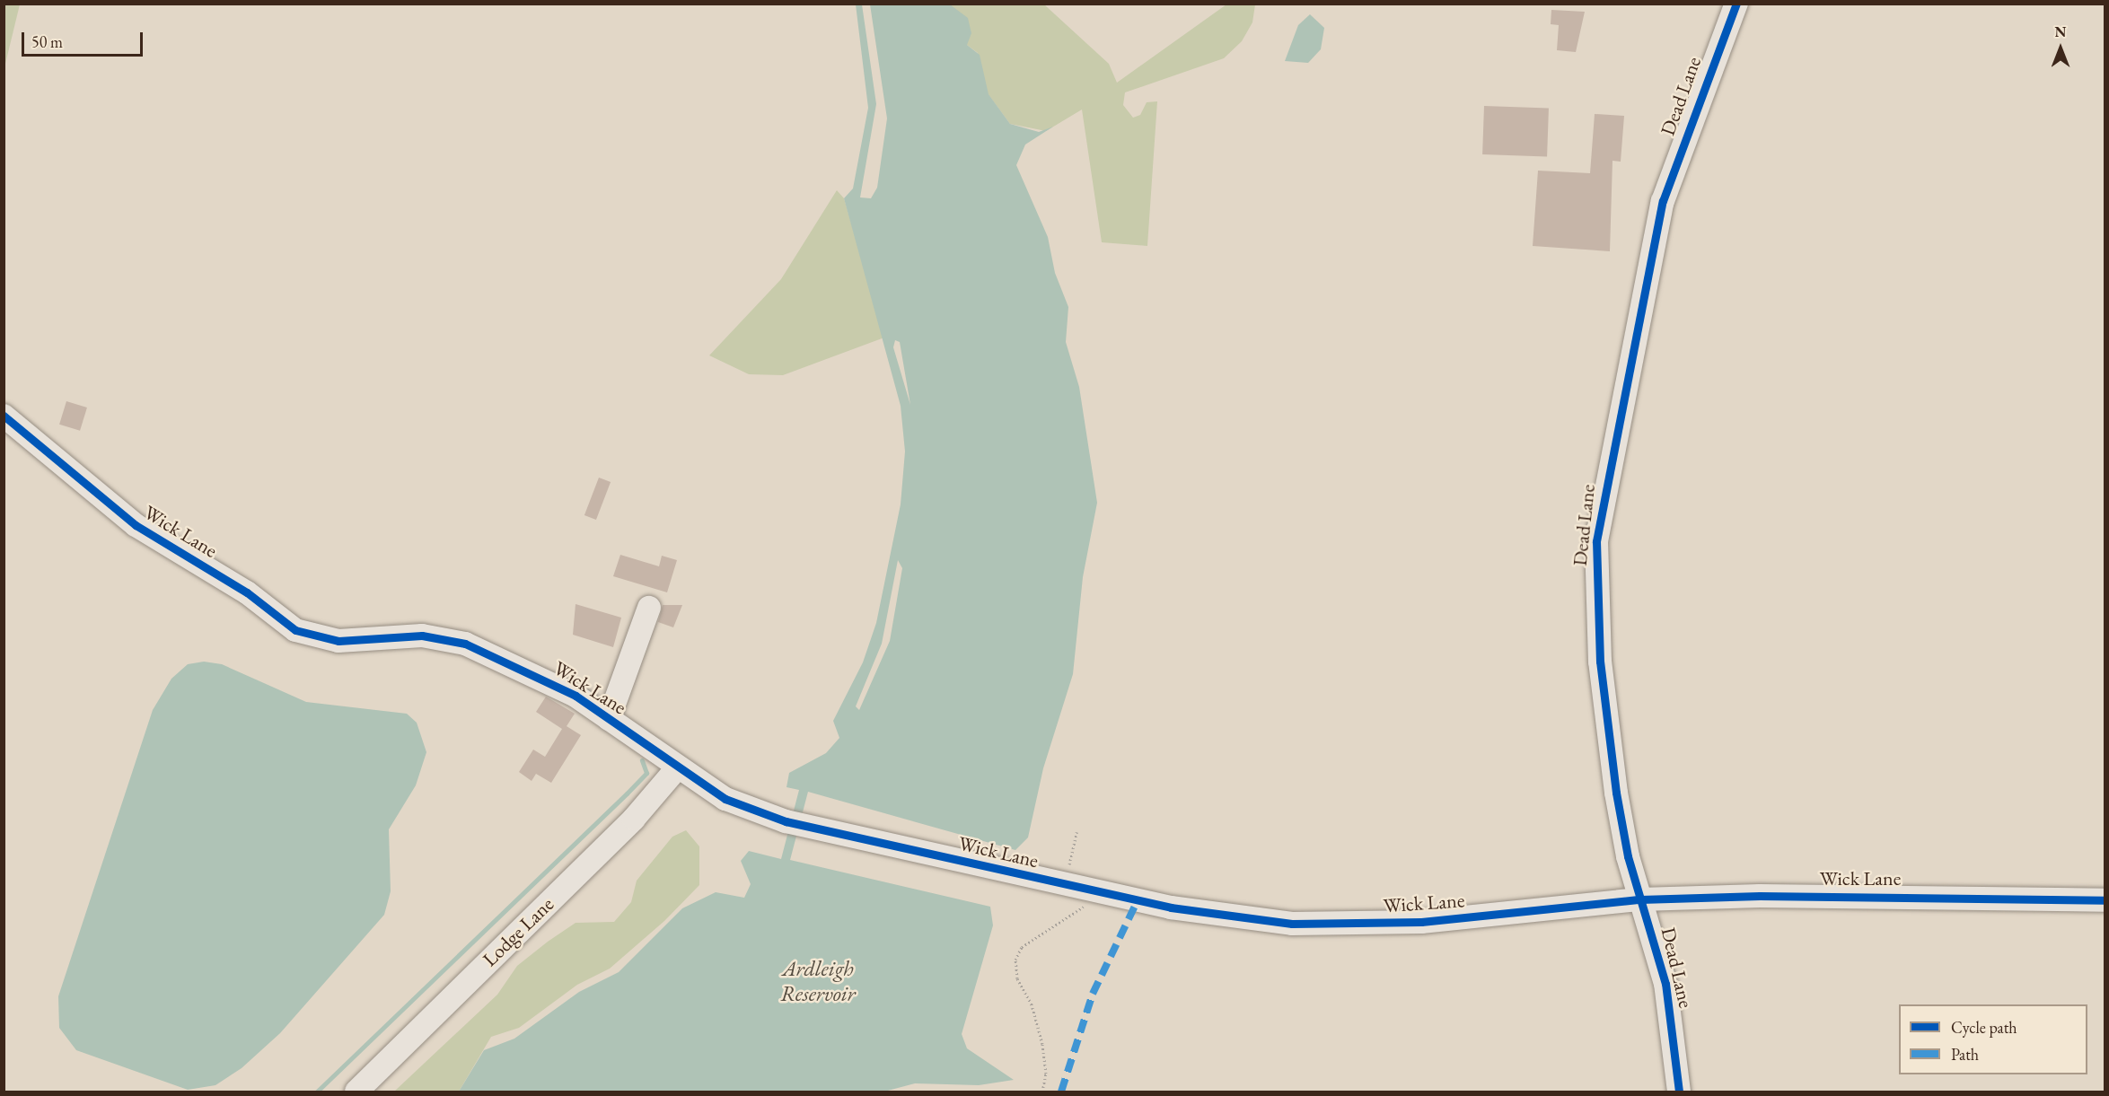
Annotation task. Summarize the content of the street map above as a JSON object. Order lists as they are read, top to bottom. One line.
{"streets":{"street":["Dead Lane","Wick Lane","Lodge Lane"]},"crossings":[["Dead Lane","Wick Lane"],["Wick Lane","Lodge Lane"]],"water":["Ardleigh Reservoir"],"legend":["Cycle path","Path"],"scale_bar":"50 m","north":"top"}
